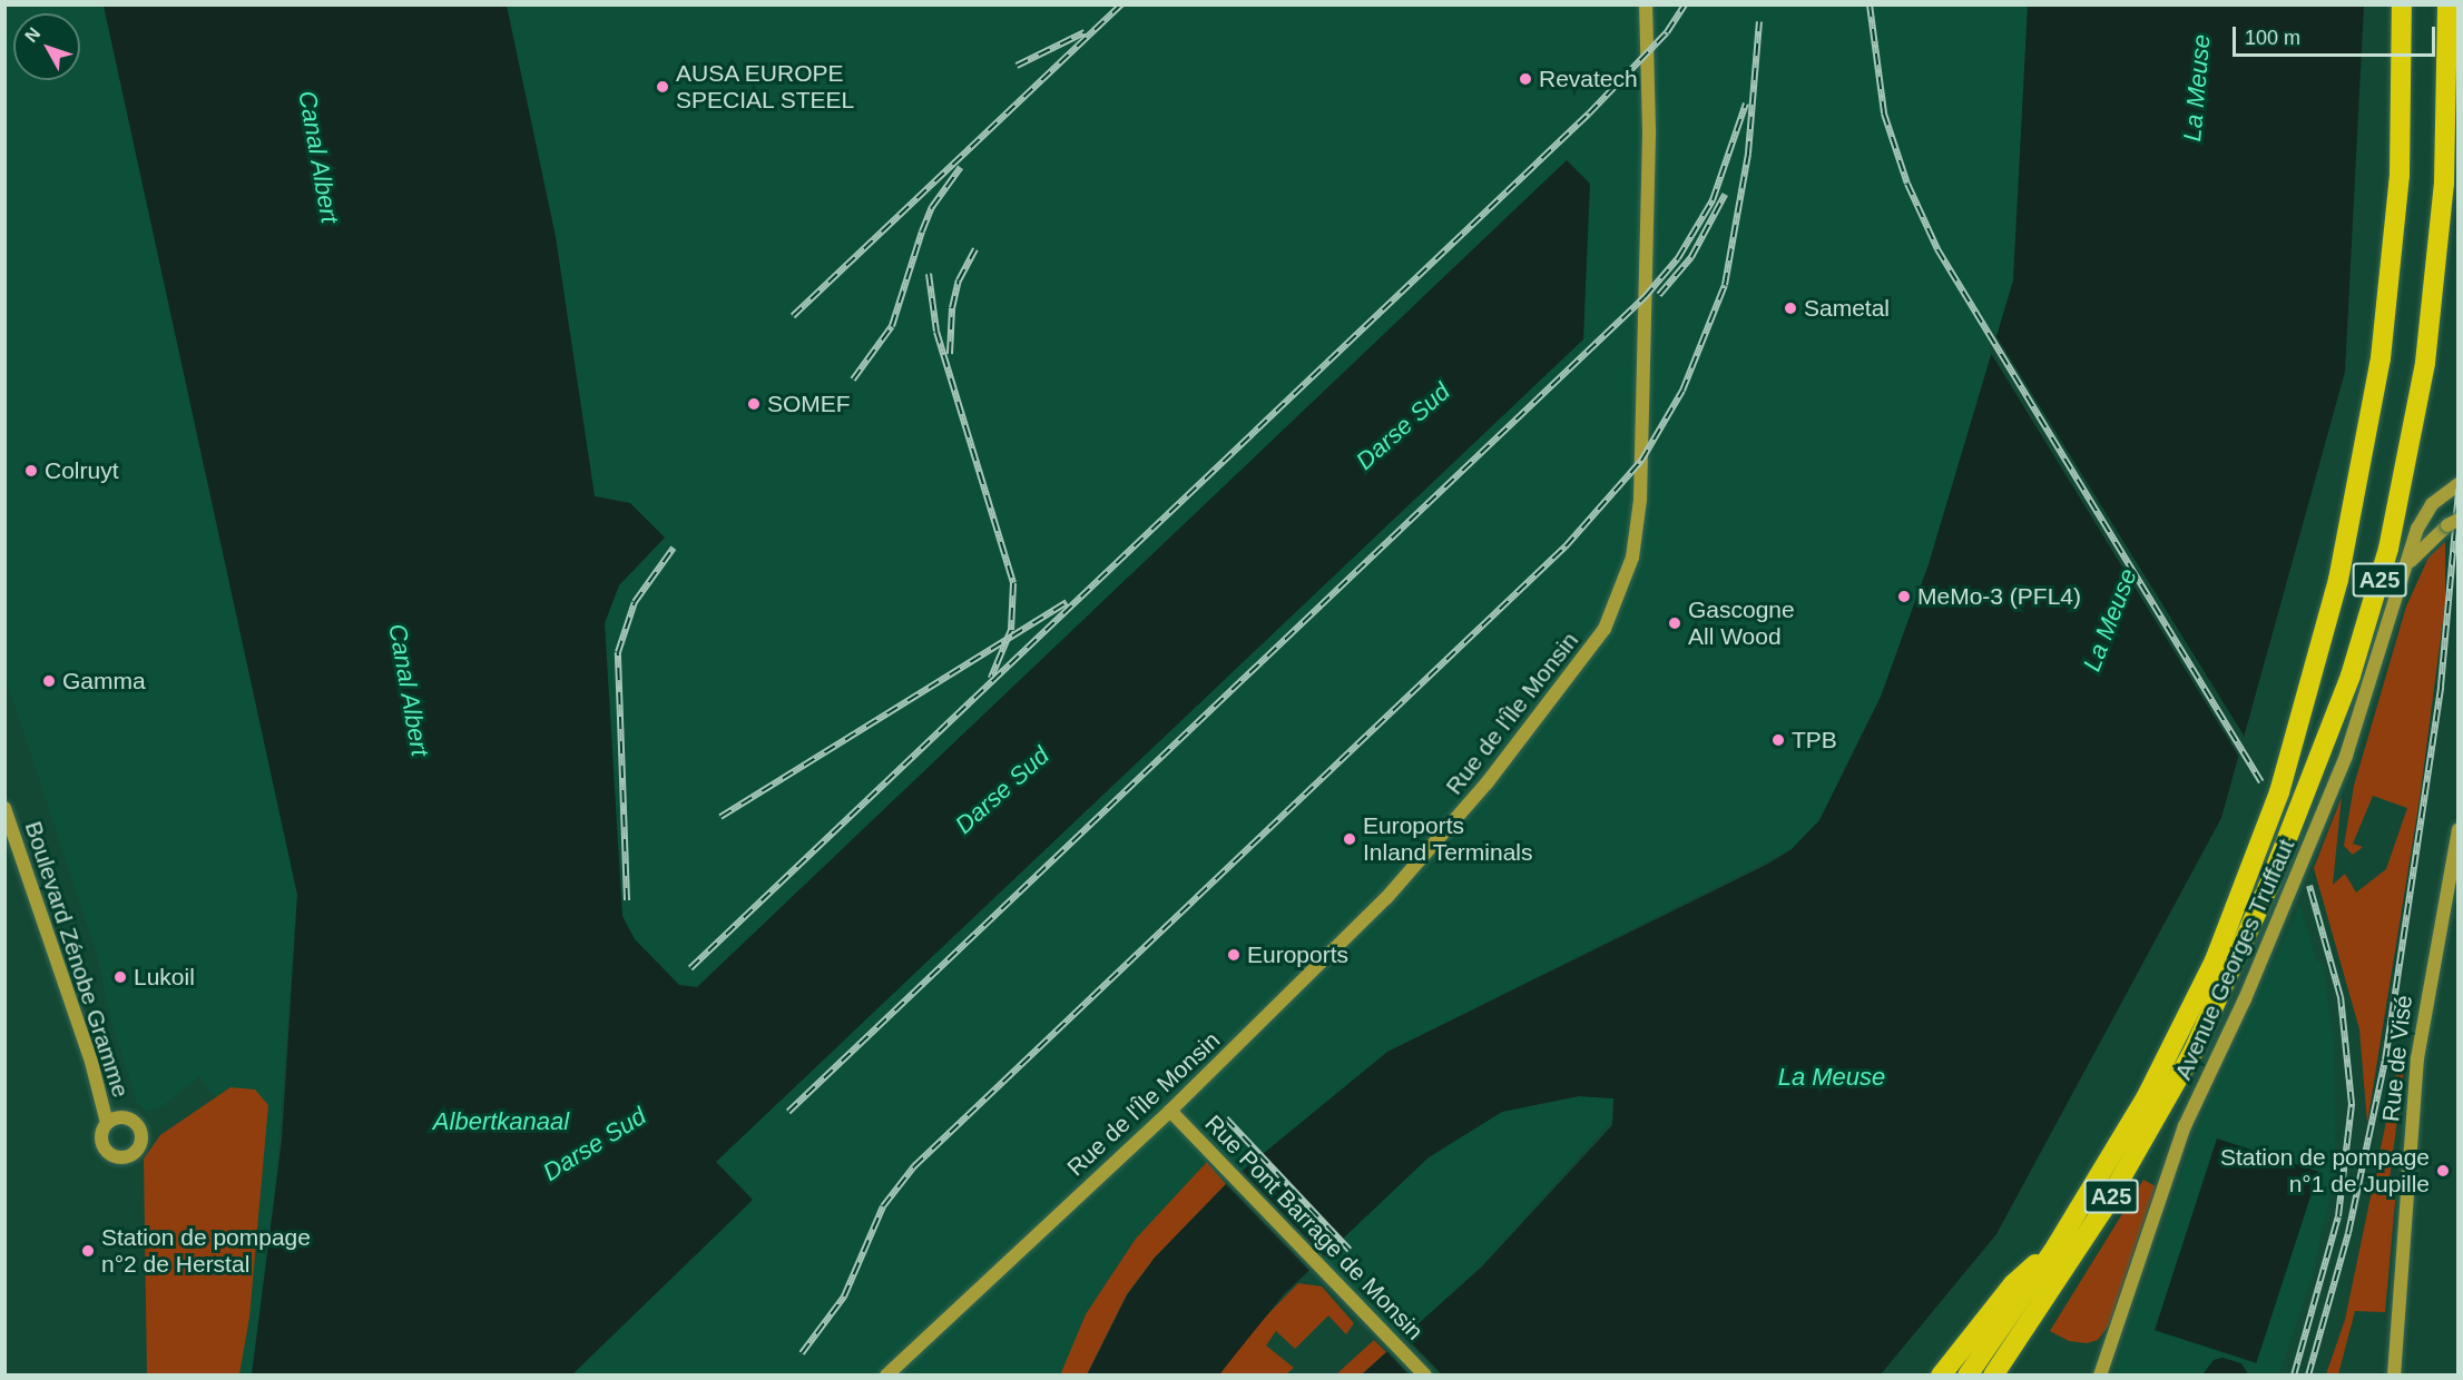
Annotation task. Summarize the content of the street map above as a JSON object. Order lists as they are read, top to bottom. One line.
{"streets":{"highway":["A25"],"street":["Rue de l'Île Monsin","Boulevard Zénobe Gramme","Avenue Georges Truffaut","Rue de Visé","Rue Pont Barrage de Monsin"]},"crossings":[["Rue de l'Île Monsin","Rue Pont Barrage de Monsin"]],"water":["La Meuse","Canal Albert","Darse Sud","Albertkanaal"],"places":["Revatech","AUSA EUROPE SPECIAL STEEL","Sametal","SOMEF","Colruyt","MeMo-3 (PFL4)","Gascogne All Wood","Gamma","TPB","Euroports Inland Terminals","Euroports","Lukoil","Station de pompage n°1 de Jupille","Station de pompage n°2 de Herstal"],"scale_bar":"100 m","north":"top left"}
